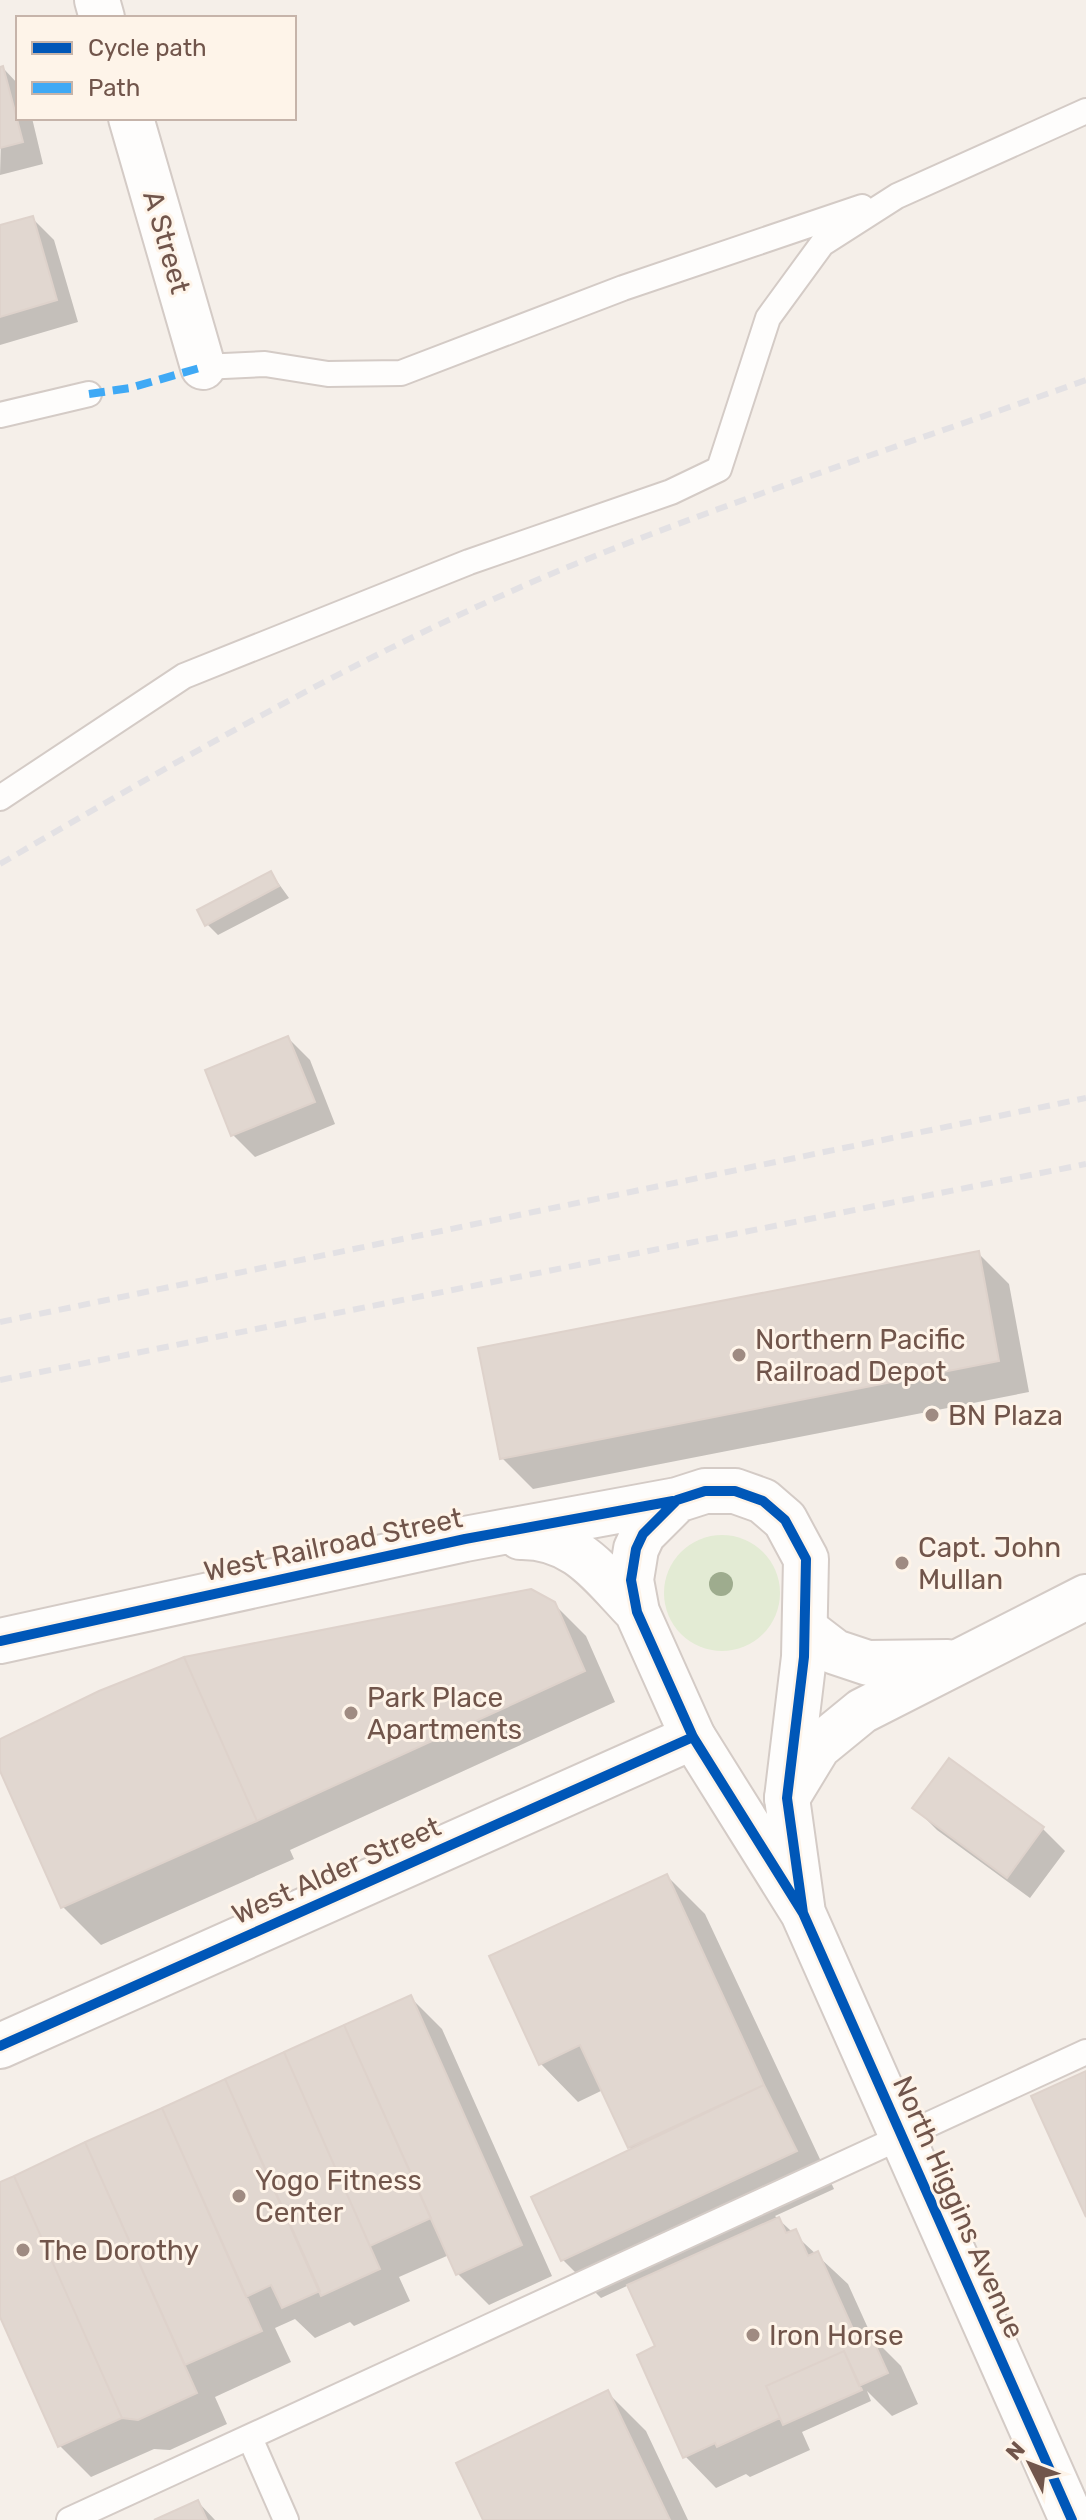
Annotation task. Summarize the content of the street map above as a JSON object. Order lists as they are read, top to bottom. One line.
{"streets":{"street":["A Street","West Railroad Street","West Alder Street","North Higgins Avenue"]},"crossings":[["West Railroad Street","North Higgins Avenue"],["West Alder Street","North Higgins Avenue"]],"places":["Northern Pacific Railroad Depot","BN Plaza","Capt. John Mullan","Park Place Apartments","Yogo Fitness Center","The Dorothy","Iron Horse"],"legend":["Cycle path","Path"],"north":"top left"}
